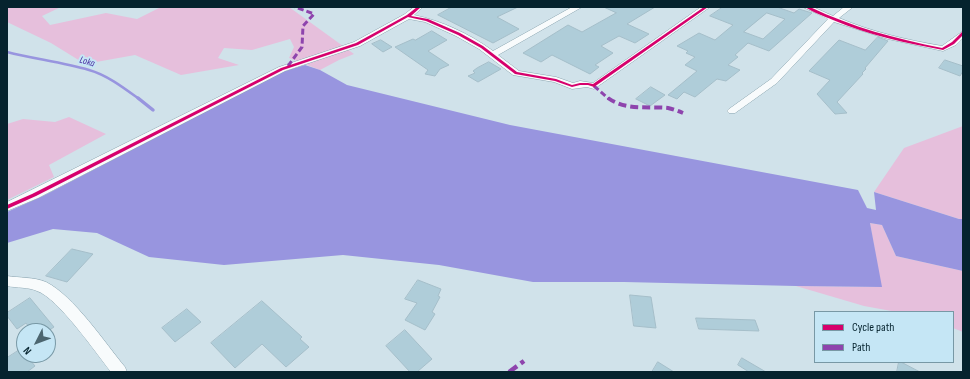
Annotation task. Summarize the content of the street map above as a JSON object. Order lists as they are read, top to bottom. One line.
{"water":["Loka"],"legend":["Cycle path","Path"],"north":"bottom left"}
